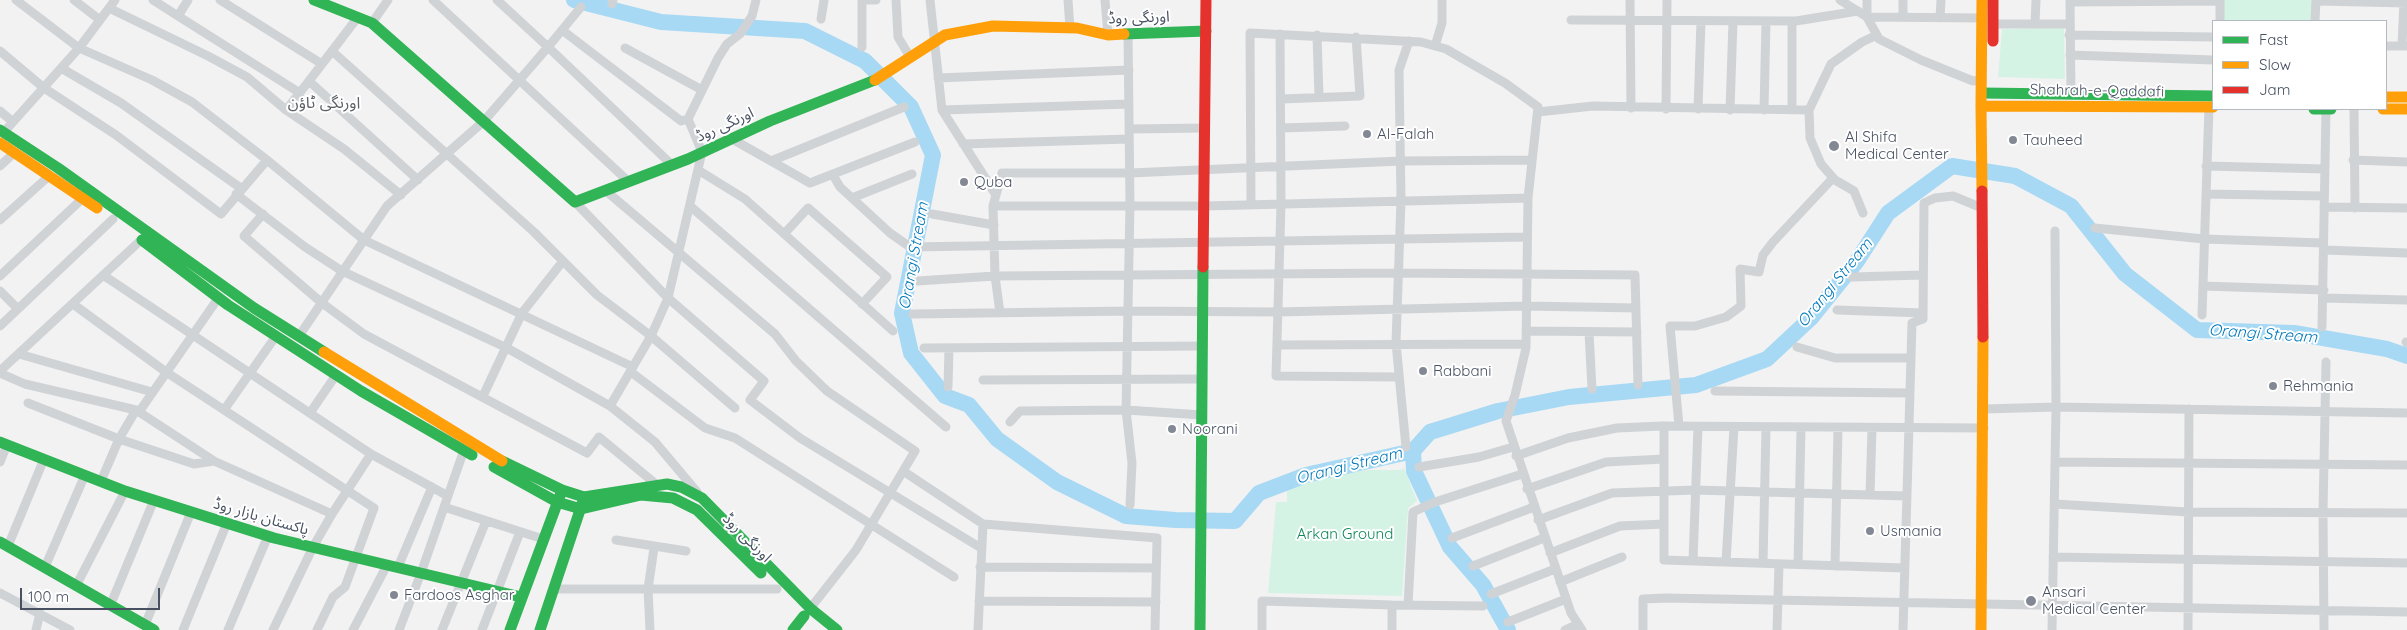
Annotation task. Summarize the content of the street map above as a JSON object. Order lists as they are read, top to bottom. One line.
{"streets":{"main road":["اورنگی روڈ","Shahrah-e-Qaddafi","پاکستان بازار روڈ"]},"districts":["اورنگی ٹاؤن"],"water":["Orangi Stream"],"parks":["Arkan Ground"],"places":["Al-Falah","Tauheed","Al Shifa Medical Center","Quba","Rabbani","Rehmania","Noorani","Usmania","Fardoos Asghar","Ansari Medical Center"],"legend":["Fast","Slow","Jam"],"scale_bar":"100 m"}
